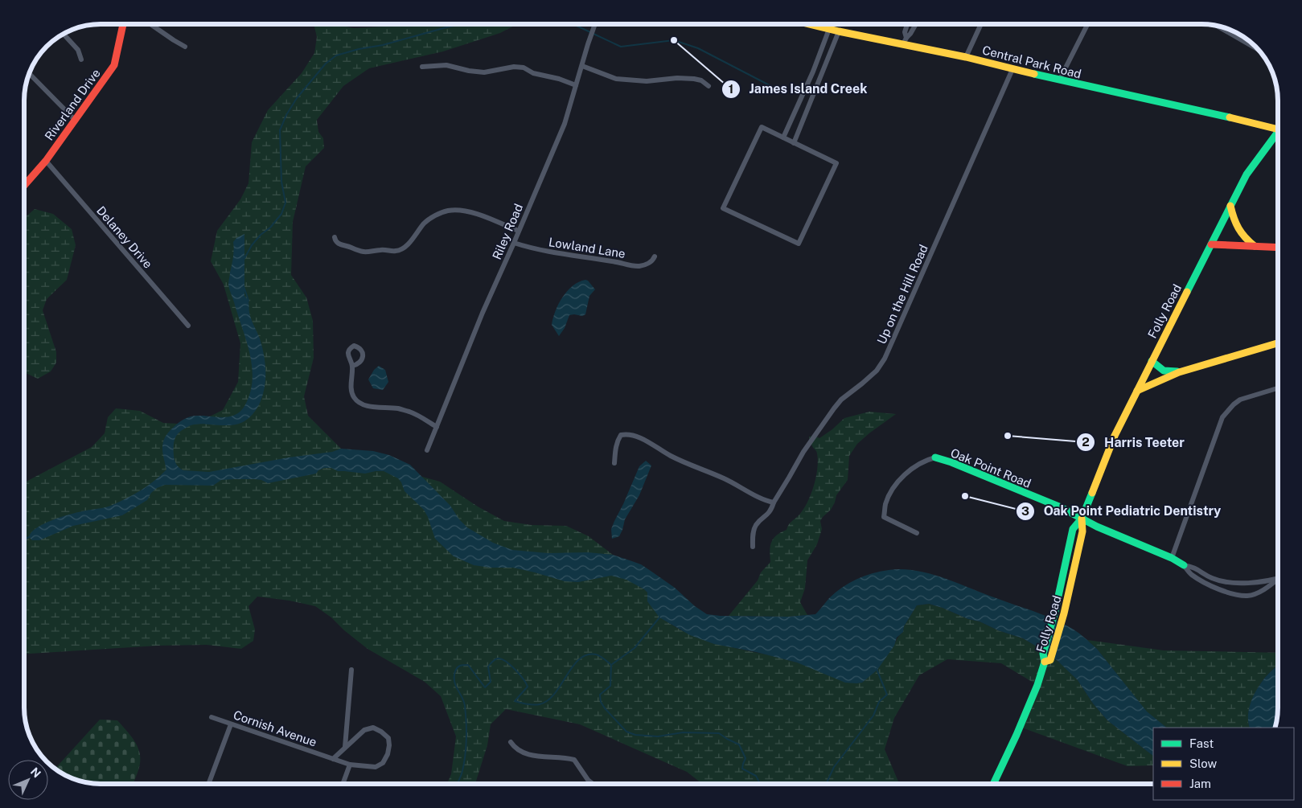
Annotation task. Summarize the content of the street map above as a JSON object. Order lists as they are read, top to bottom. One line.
{"streets":{"main road":["Central Park Road","Riverland Drive","Folly Road","Oak Point Road"],"street":["Riley Road","Delaney Drive","Lowland Lane","Up on the Hill Road","Cornish Avenue"]},"crossings":[["Central Park Road","Up on the Hill Road"],["Riverland Drive","Delaney Drive"],["Riley Road","Lowland Lane"],["Folly Road","Oak Point Road"]],"places":["James Island Creek","Harris Teeter","Oak Point Pediatric Dentistry"],"legend":["Fast","Slow","Jam"],"north":"top right"}
